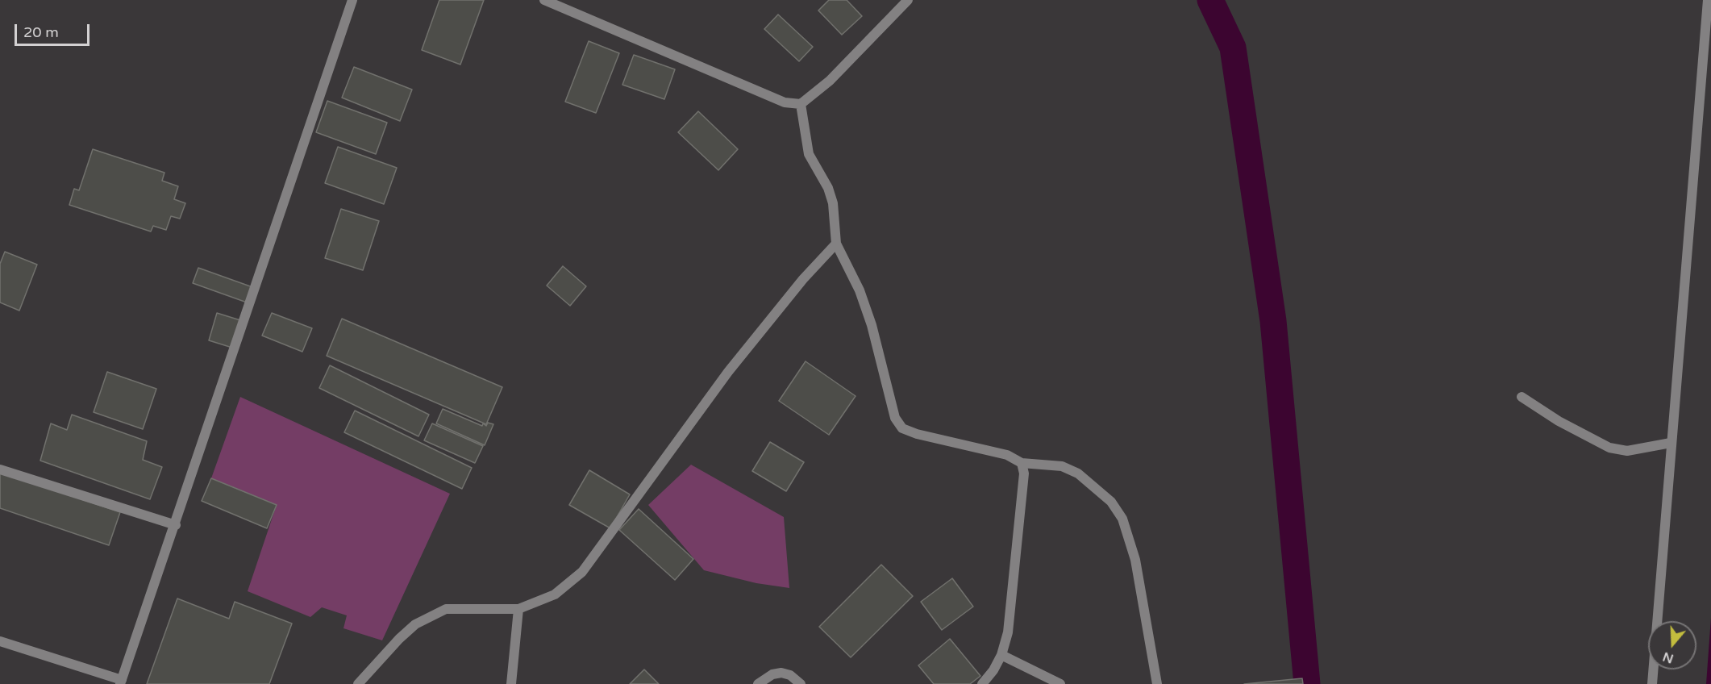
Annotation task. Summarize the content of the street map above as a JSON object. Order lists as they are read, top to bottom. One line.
{"scale_bar":"20 m","north":"bottom"}
